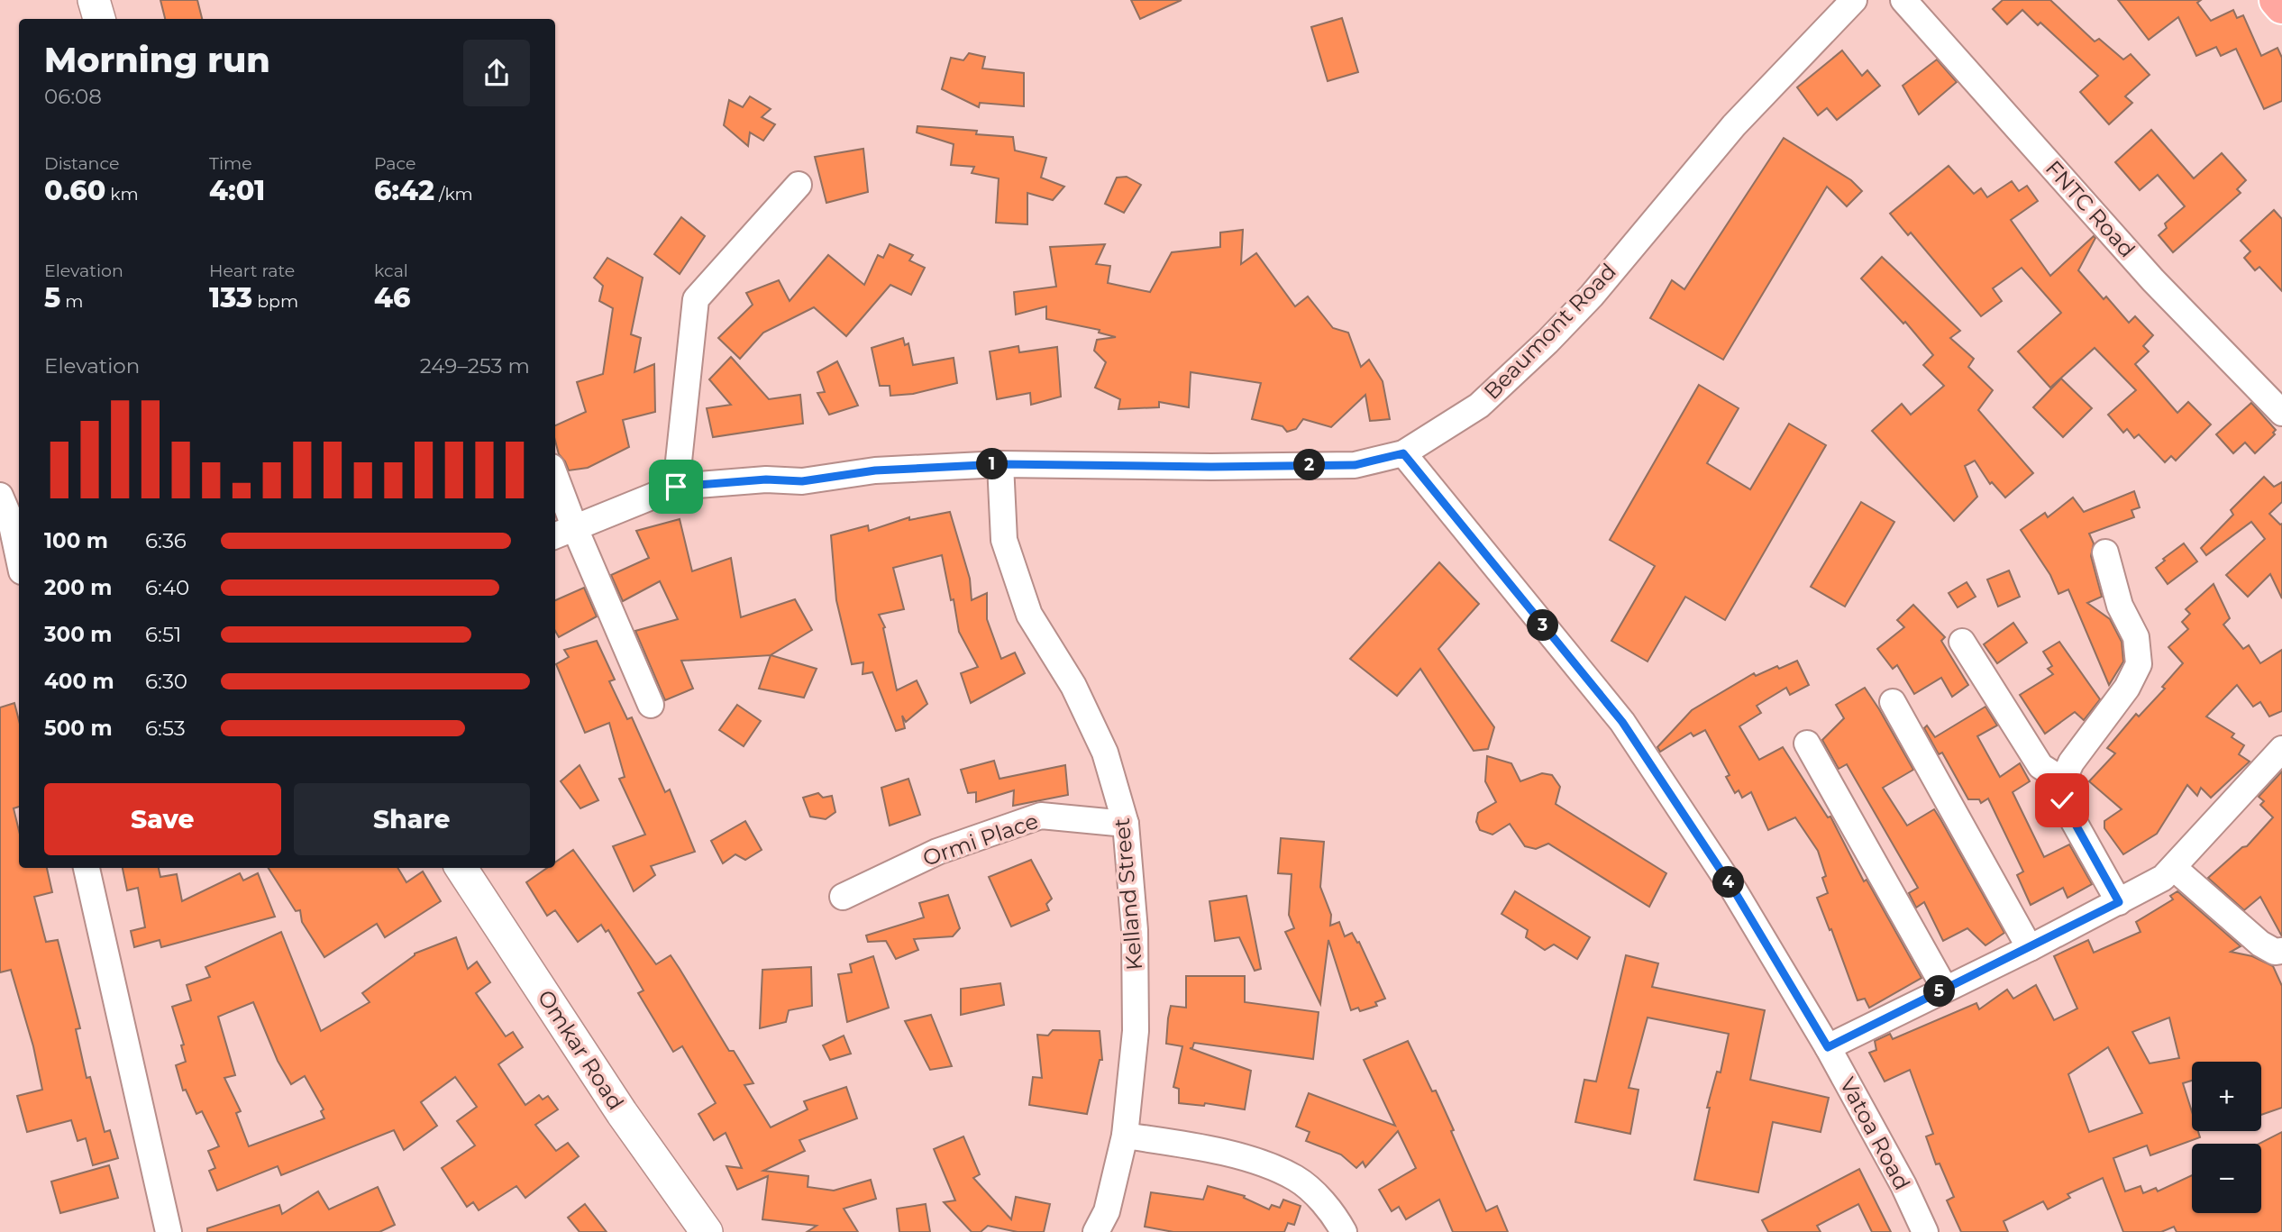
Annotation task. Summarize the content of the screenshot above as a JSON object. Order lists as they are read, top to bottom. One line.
{"streets":{"street":["FNTC Road","Beaumont Road","Ormi Place","Kelland Street","Omkar Road","Vatoa Road"]},"crossings":[["Beaumont Road","Kelland Street"],["Beaumont Road","Vatoa Road"],["Ormi Place","Kelland Street"]],"page":{"heading":["Morning run","06:08"],"stats":[["Distance","0.60 km"],["Time","4:01"],["Pace","6:42 /km"],["Elevation","5 m"],["Heart rate","133 bpm"],["kcal","46"]],"chart":["Elevation","249–253 m"],"pins":["1","2","3","4","5"],"list":[{"name":"100 m","note":"6:36"},{"name":"200 m","note":"6:40"},{"name":"300 m","note":"6:51"},{"name":"400 m","note":"6:30"},{"name":"500 m","note":"6:53"}],"buttons":["Save","Share"],"map_buttons":["+","−"]}}
